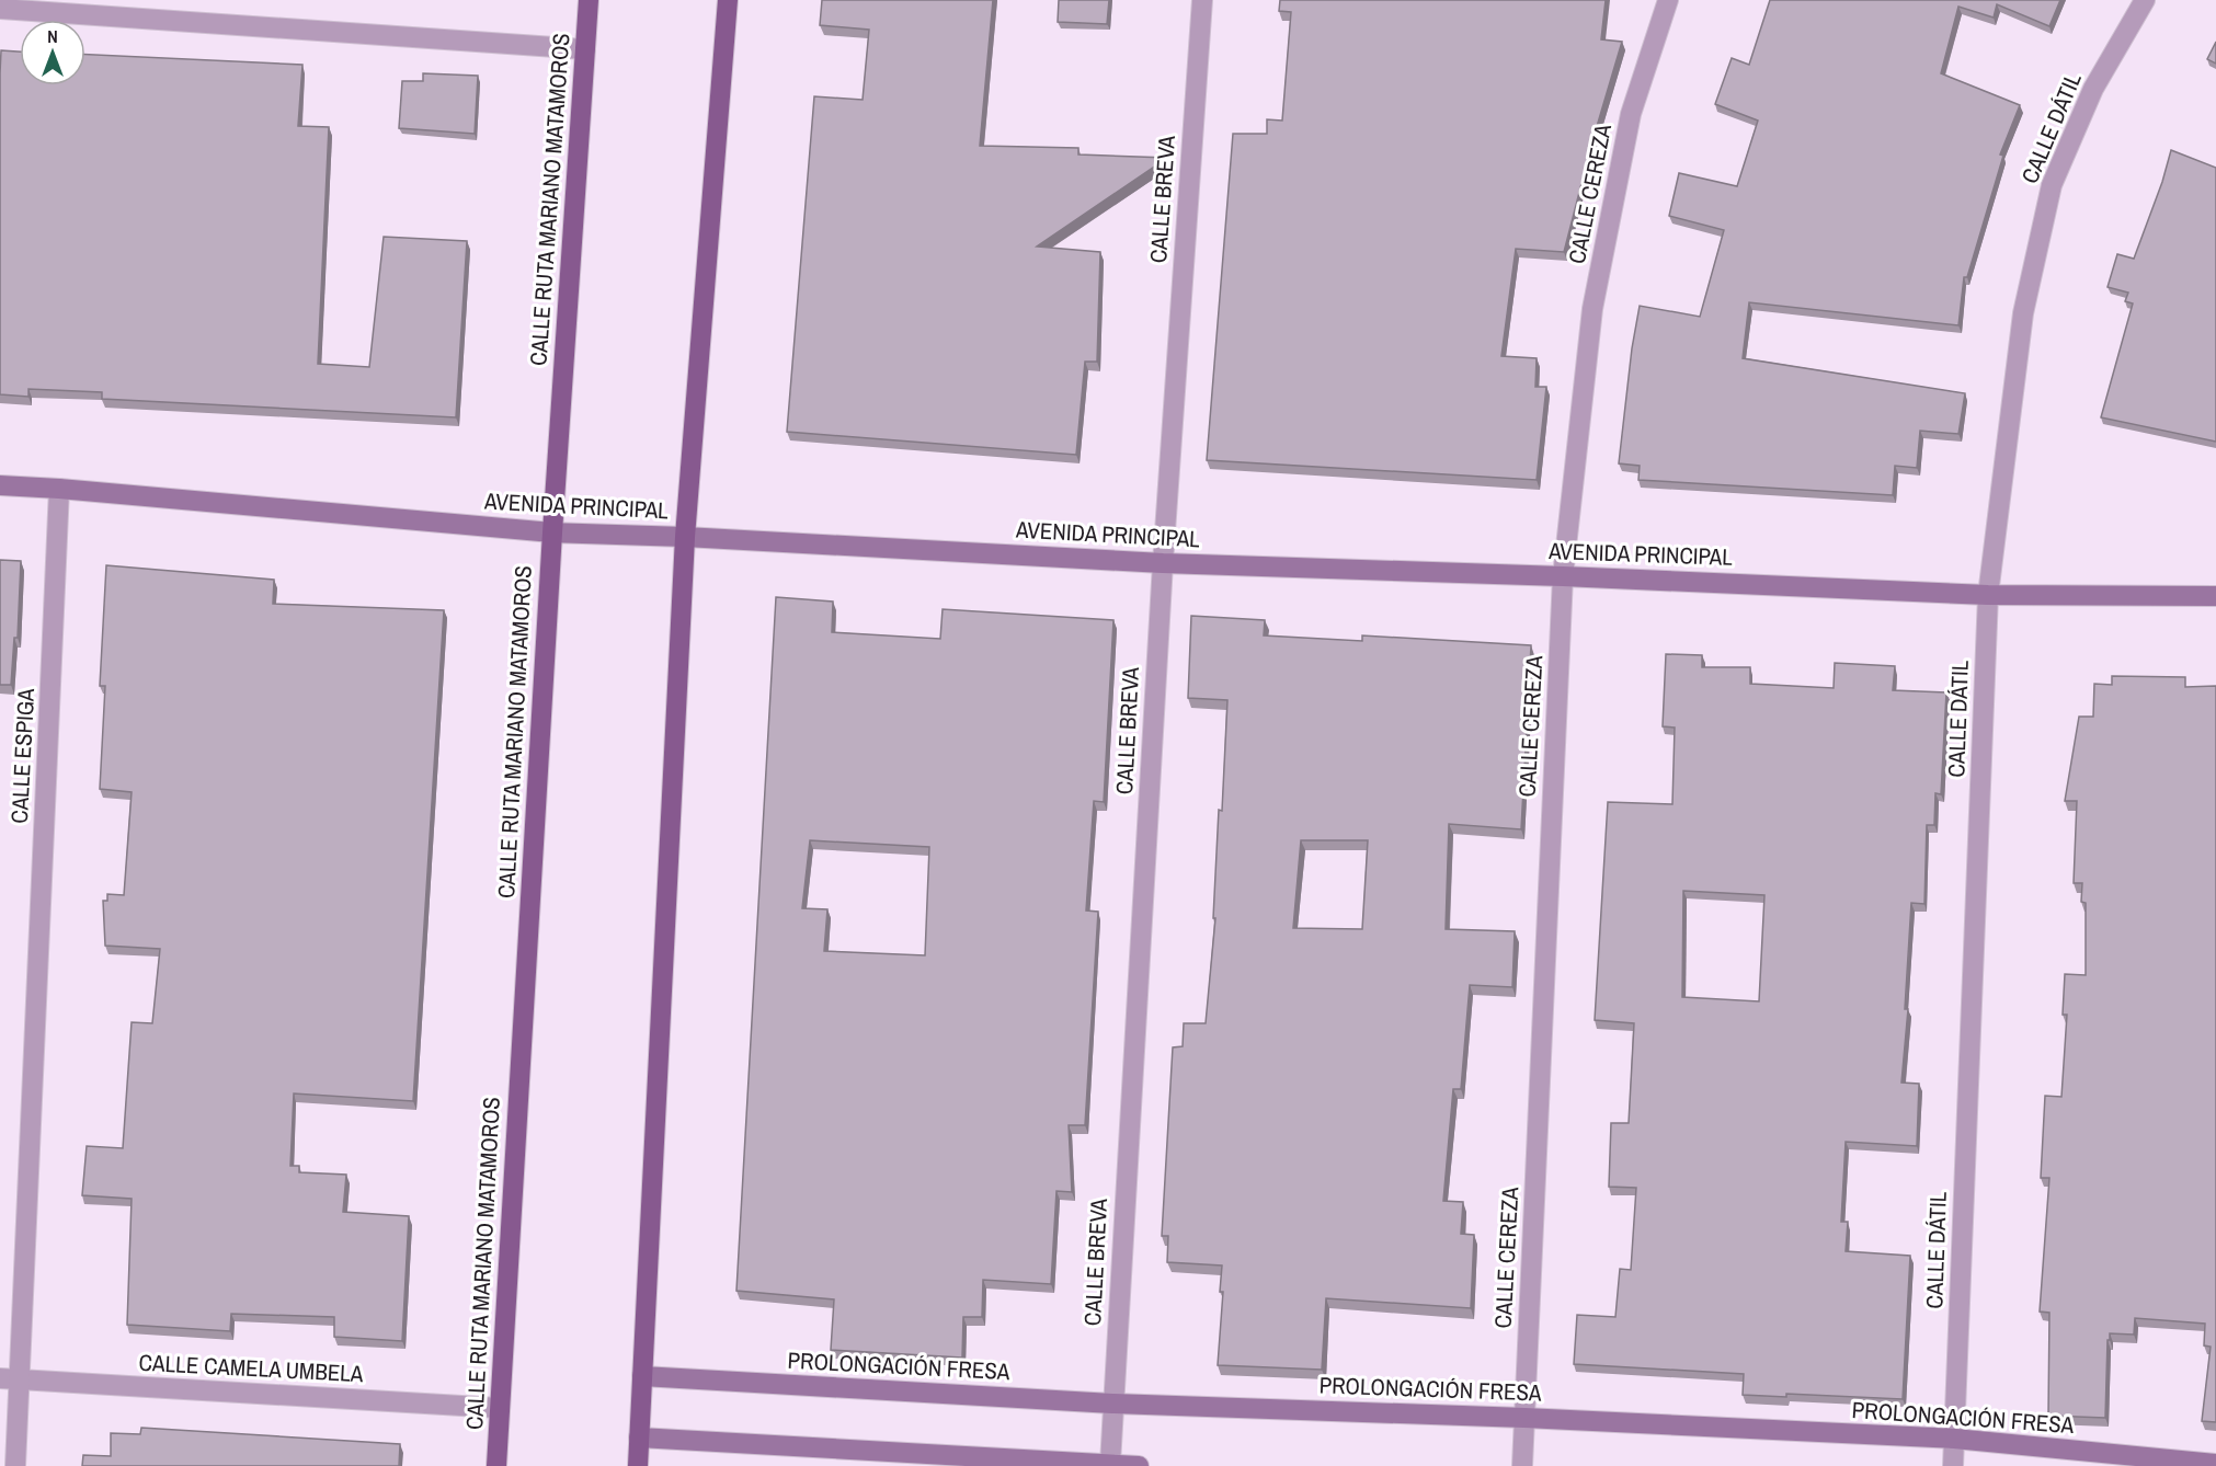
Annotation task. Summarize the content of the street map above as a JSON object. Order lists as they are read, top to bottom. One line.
{"streets":{"main road":["CALLE RUTA MARIANO MATAMOROS"],"street":["CALLE DÁTIL","CALLE CEREZA","CALLE BREVA","AVENIDA PRINCIPAL","CALLE ESPIGA","PROLONGACIÓN FRESA","CALLE CAMELA UMBELA"]},"crossings":[["CALLE DÁTIL","AVENIDA PRINCIPAL"],["CALLE DÁTIL","PROLONGACIÓN FRESA"],["CALLE CEREZA","AVENIDA PRINCIPAL"],["CALLE CEREZA","PROLONGACIÓN FRESA"],["CALLE RUTA MARIANO MATAMOROS","AVENIDA PRINCIPAL"],["CALLE RUTA MARIANO MATAMOROS","CALLE CAMELA UMBELA"],["CALLE BREVA","AVENIDA PRINCIPAL"],["CALLE BREVA","PROLONGACIÓN FRESA"],["AVENIDA PRINCIPAL","CALLE ESPIGA"],["CALLE ESPIGA","CALLE CAMELA UMBELA"]],"north":"top"}
